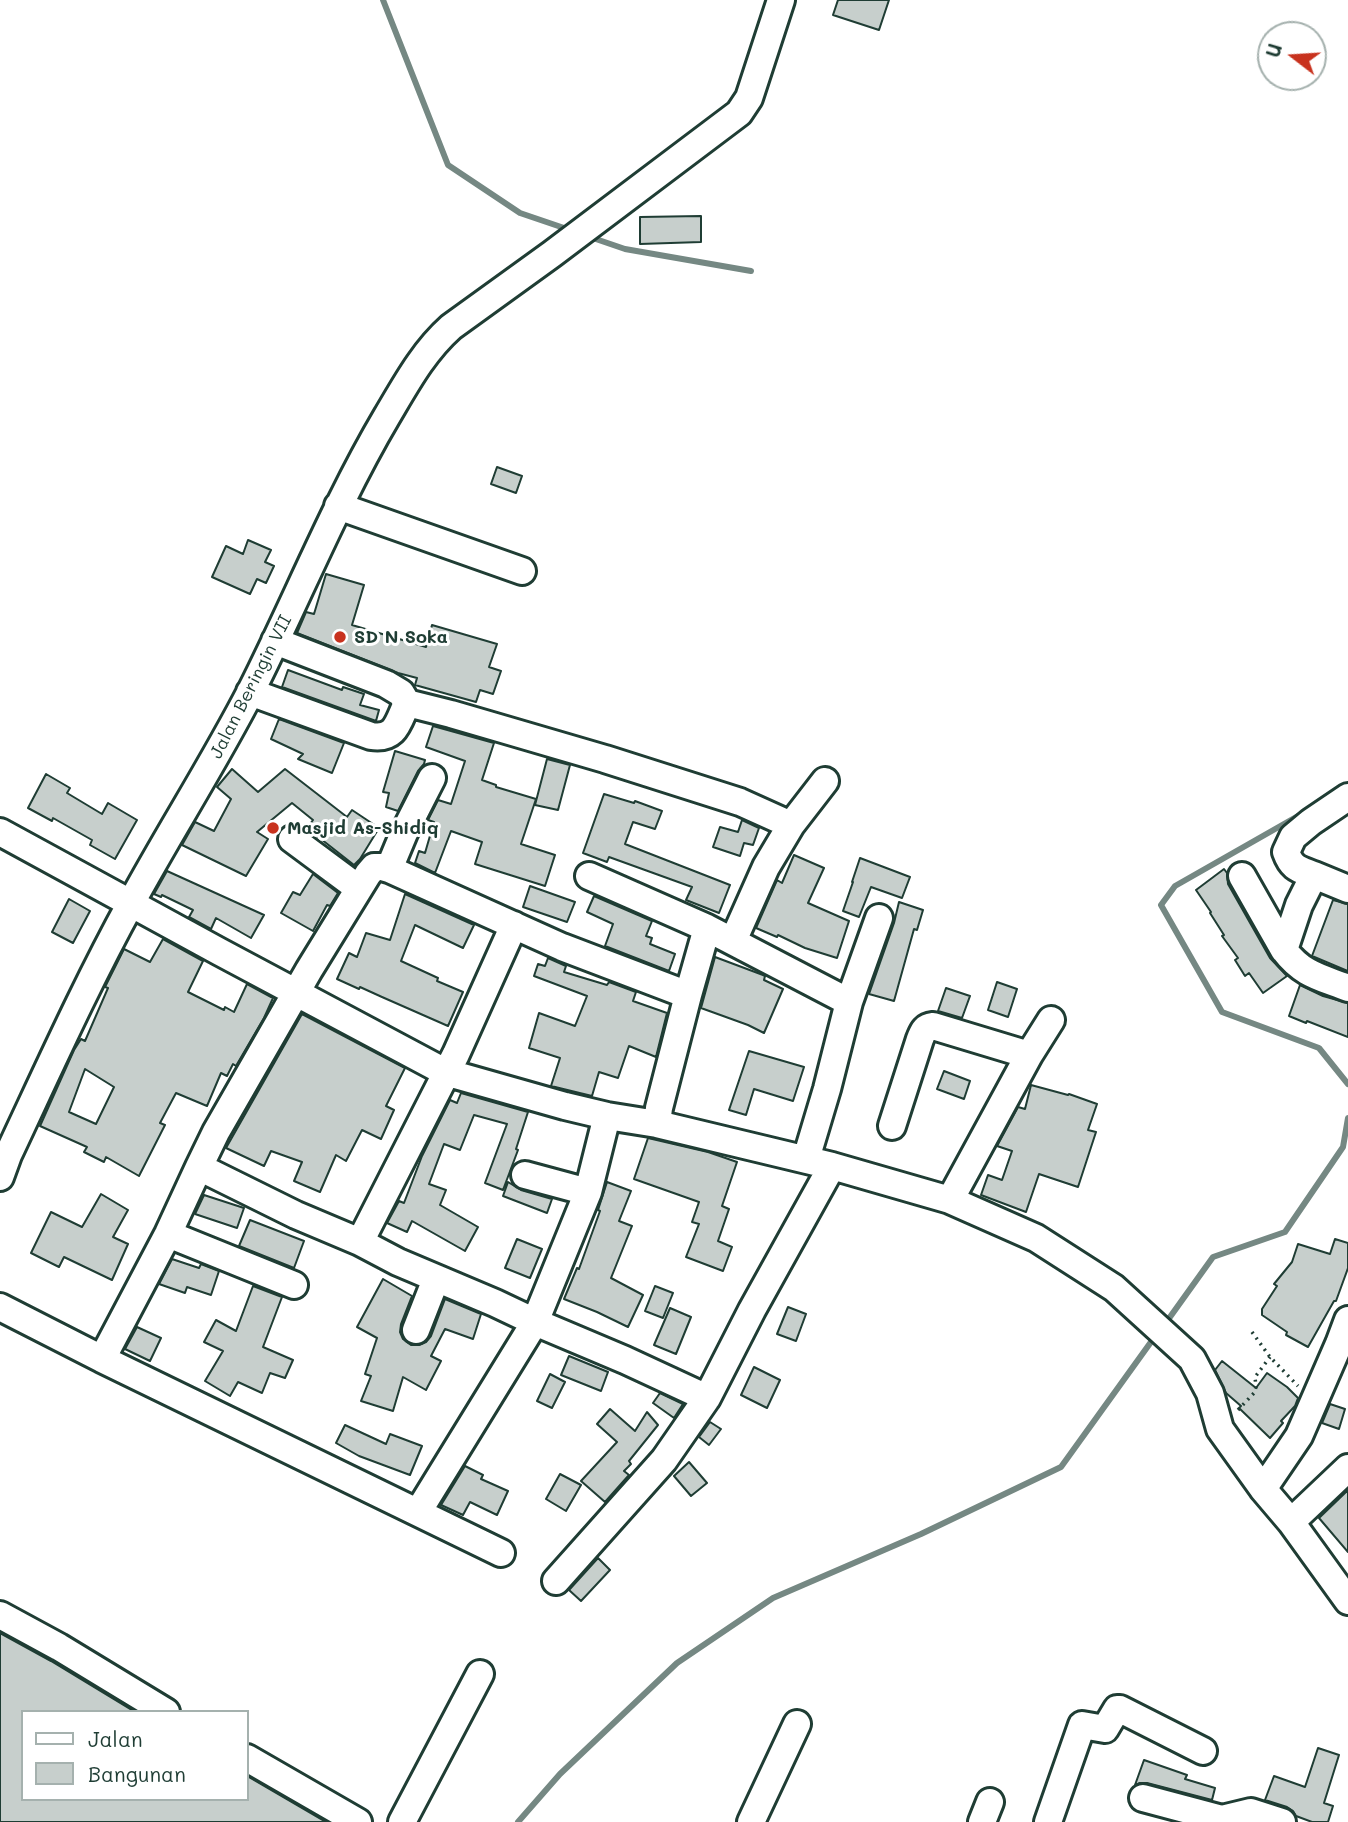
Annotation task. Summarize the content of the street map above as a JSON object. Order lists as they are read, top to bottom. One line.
{"streets":{"street":["Jalan Beringin VII"]},"places":["SD N Soka","Masjid As-Shidiq"],"legend":["Jalan","Bangunan"],"north":"left"}
